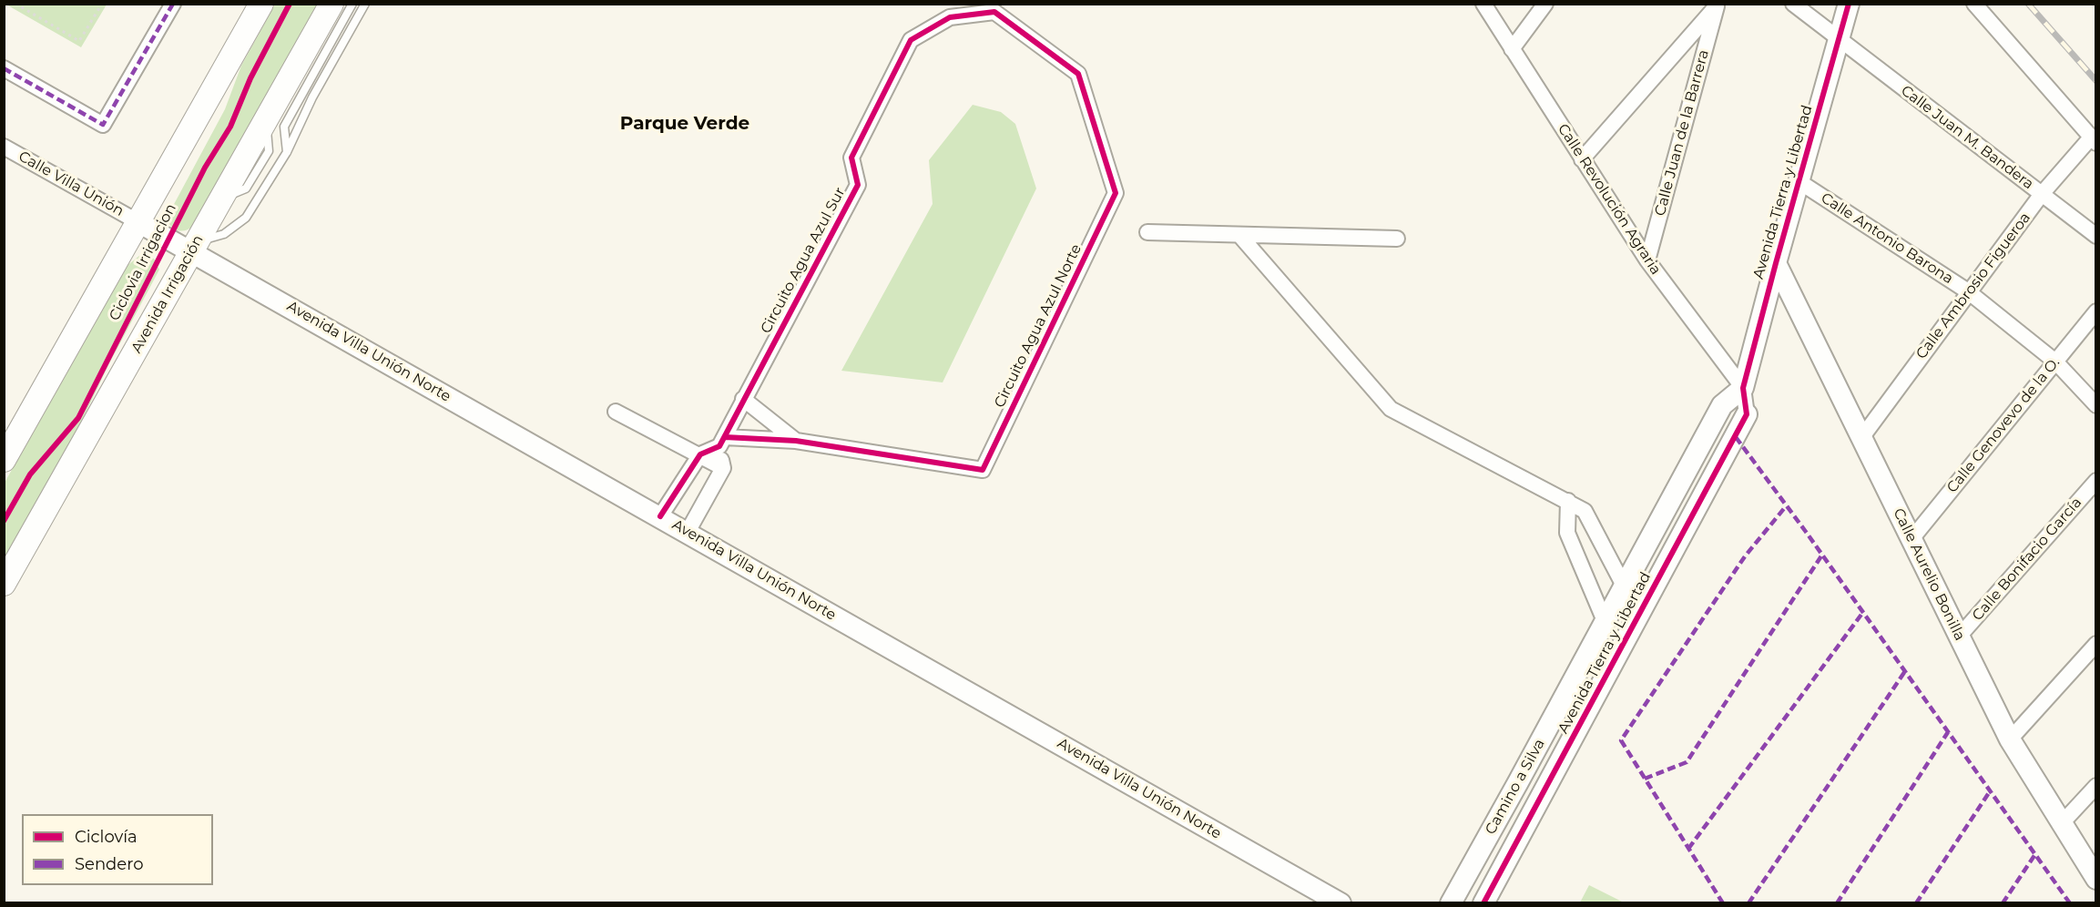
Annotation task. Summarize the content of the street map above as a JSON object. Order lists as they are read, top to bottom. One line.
{"streets":{"main road":["Avenida Irrigación"],"street":["Calle Juan de la Barrera","Calle Juan M. Bandera","Calle Villa Unión","Avenida Tierra y Libertad","Calle Revolución Agraria","Calle Antonio Barona","Circuito Agua Azul Sur","Calle Ambrosio Figueroa","Circuito Agua Azul Norte","Avenida Villa Unión Norte","Calle Genovevo de la O.","Calle Bonifacio García","Calle Aurelio Bonilla","Camino a Silva"],"cycle path":["Ciclovia Irrigacion"]},"crossings":[["Calle Juan de la Barrera","Calle Revolución Agraria"],["Calle Juan M. Bandera","Avenida Tierra y Libertad"],["Calle Juan M. Bandera","Calle Ambrosio Figueroa"],["Calle Villa Unión","Avenida Villa Unión Norte"],["Avenida Tierra y Libertad","Calle Revolución Agraria"],["Avenida Tierra y Libertad","Calle Antonio Barona"],["Avenida Tierra y Libertad","Calle Aurelio Bonilla"],["Avenida Tierra y Libertad","Camino a Silva"],["Calle Revolución Agraria","Camino a Silva"],["Calle Antonio Barona","Calle Ambrosio Figueroa"],["Calle Antonio Barona","Calle Genovevo de la O."],["Circuito Agua Azul Sur","Circuito Agua Azul Norte"],["Calle Ambrosio Figueroa","Calle Aurelio Bonilla"],["Avenida Irrigación","Avenida Villa Unión Norte"],["Calle Genovevo de la O.","Calle Aurelio Bonilla"],["Calle Bonifacio García","Calle Aurelio Bonilla"]],"districts":["Parque Verde"],"legend":["Ciclovía","Sendero"]}
